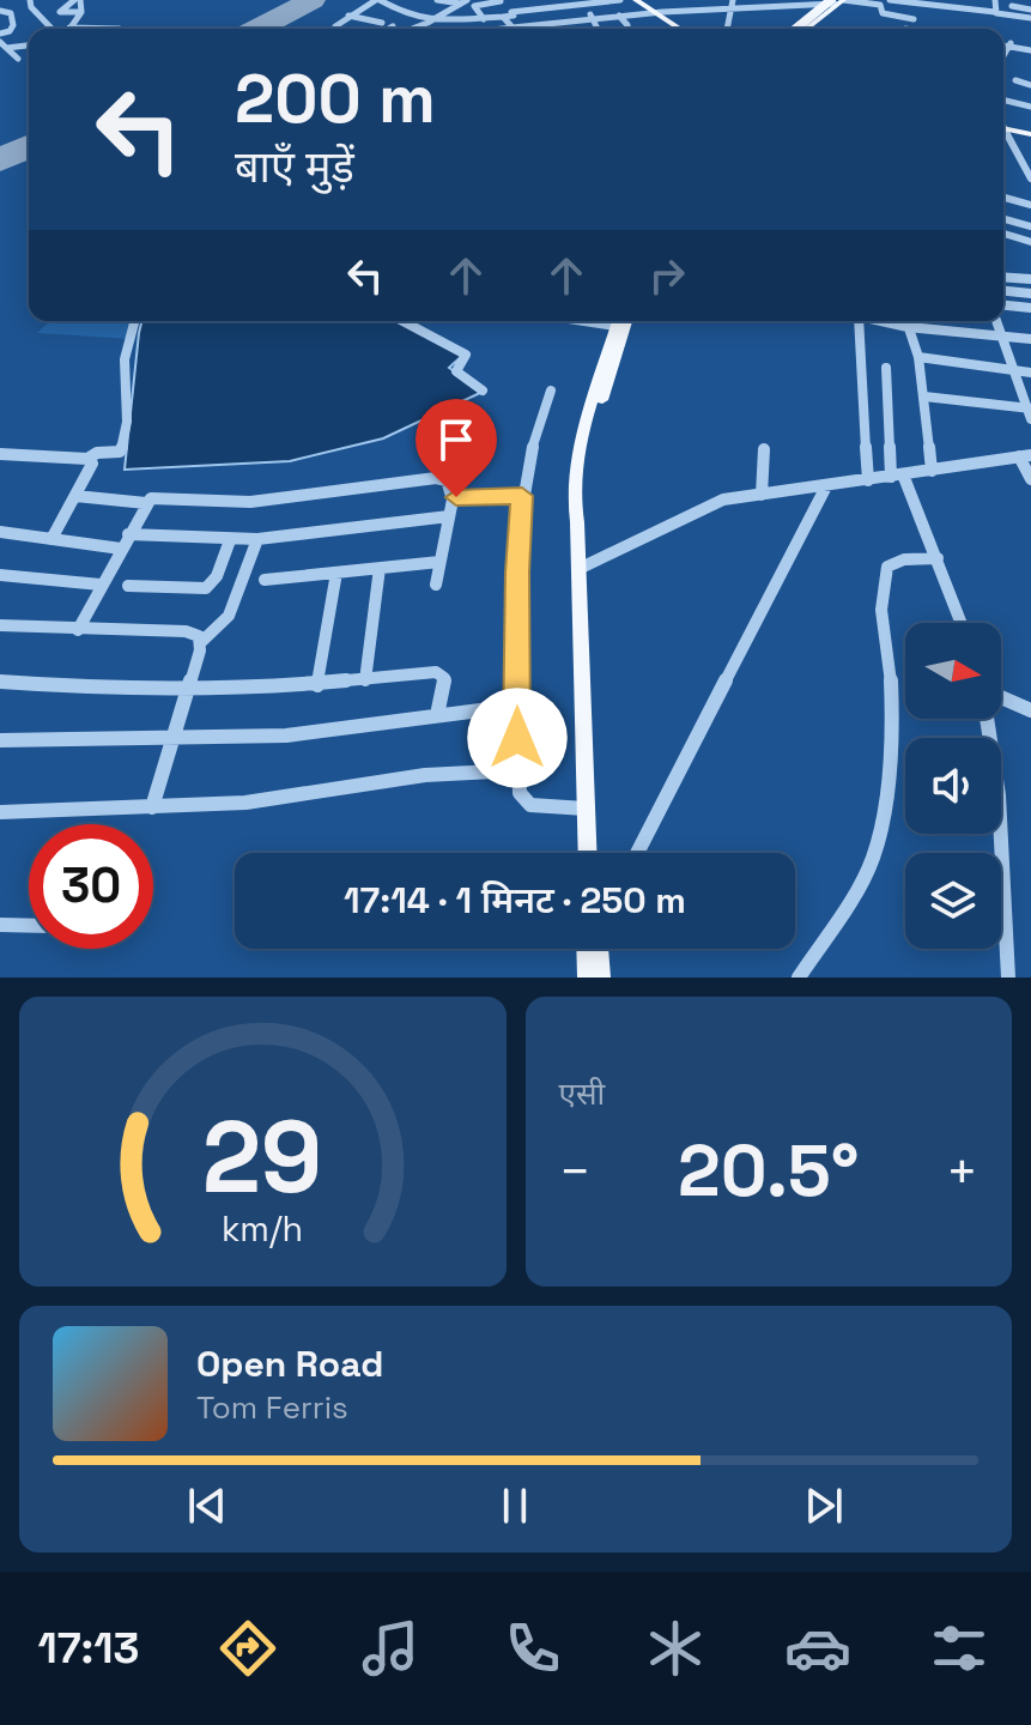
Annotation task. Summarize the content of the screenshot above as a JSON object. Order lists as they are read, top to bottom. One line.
{"north":"right","page":{"turn":["200 m","बाएँ मुड़ें"],"limit":"30","trip":"17:14 · 1 मिनट · 250 m","tile":"एसी","heat":["−","20.5°","+"],"song":["Open Road","Tom Ferris"],"tabs":"17:13","gauge":["29","km/h"]}}
